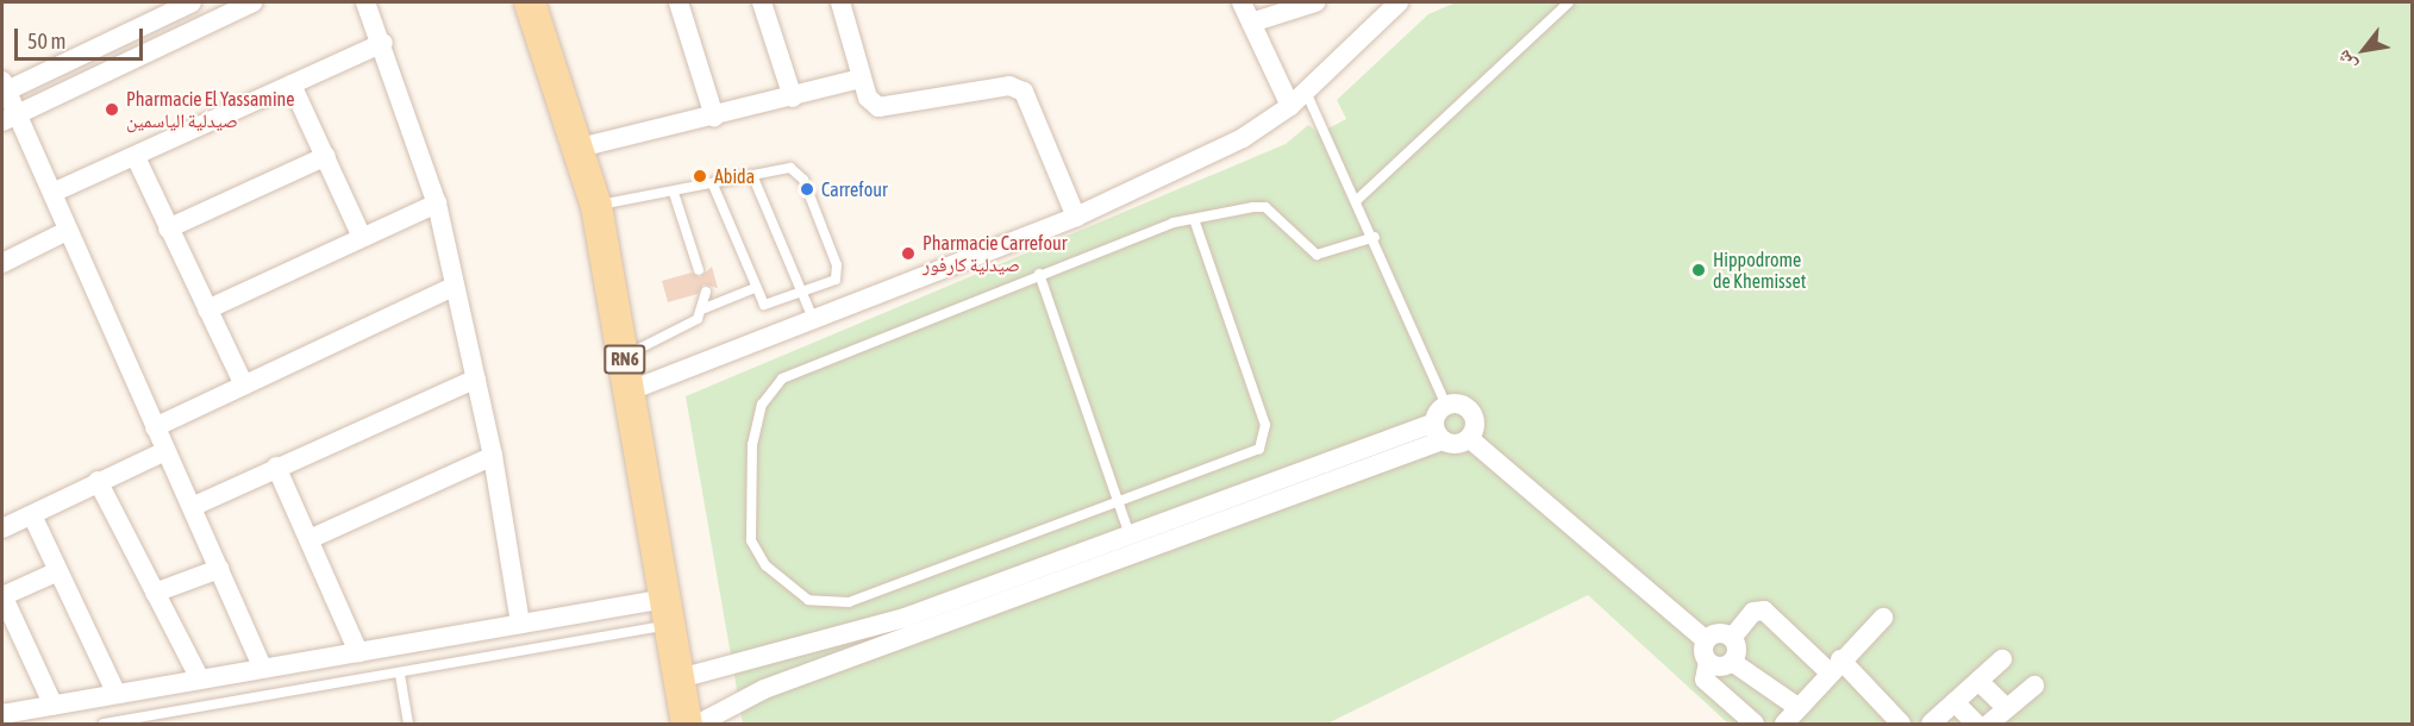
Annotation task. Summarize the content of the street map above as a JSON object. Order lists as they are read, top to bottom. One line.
{"streets":{"main road":["RN6"]},"places":["Pharmacie El Yassamine صيدلية الياسمين","Abida","Carrefour","Pharmacie Carrefour صيدلية كارفور","Hippodrome de Khemisset"],"scale_bar":"50 m","north":"bottom left"}
